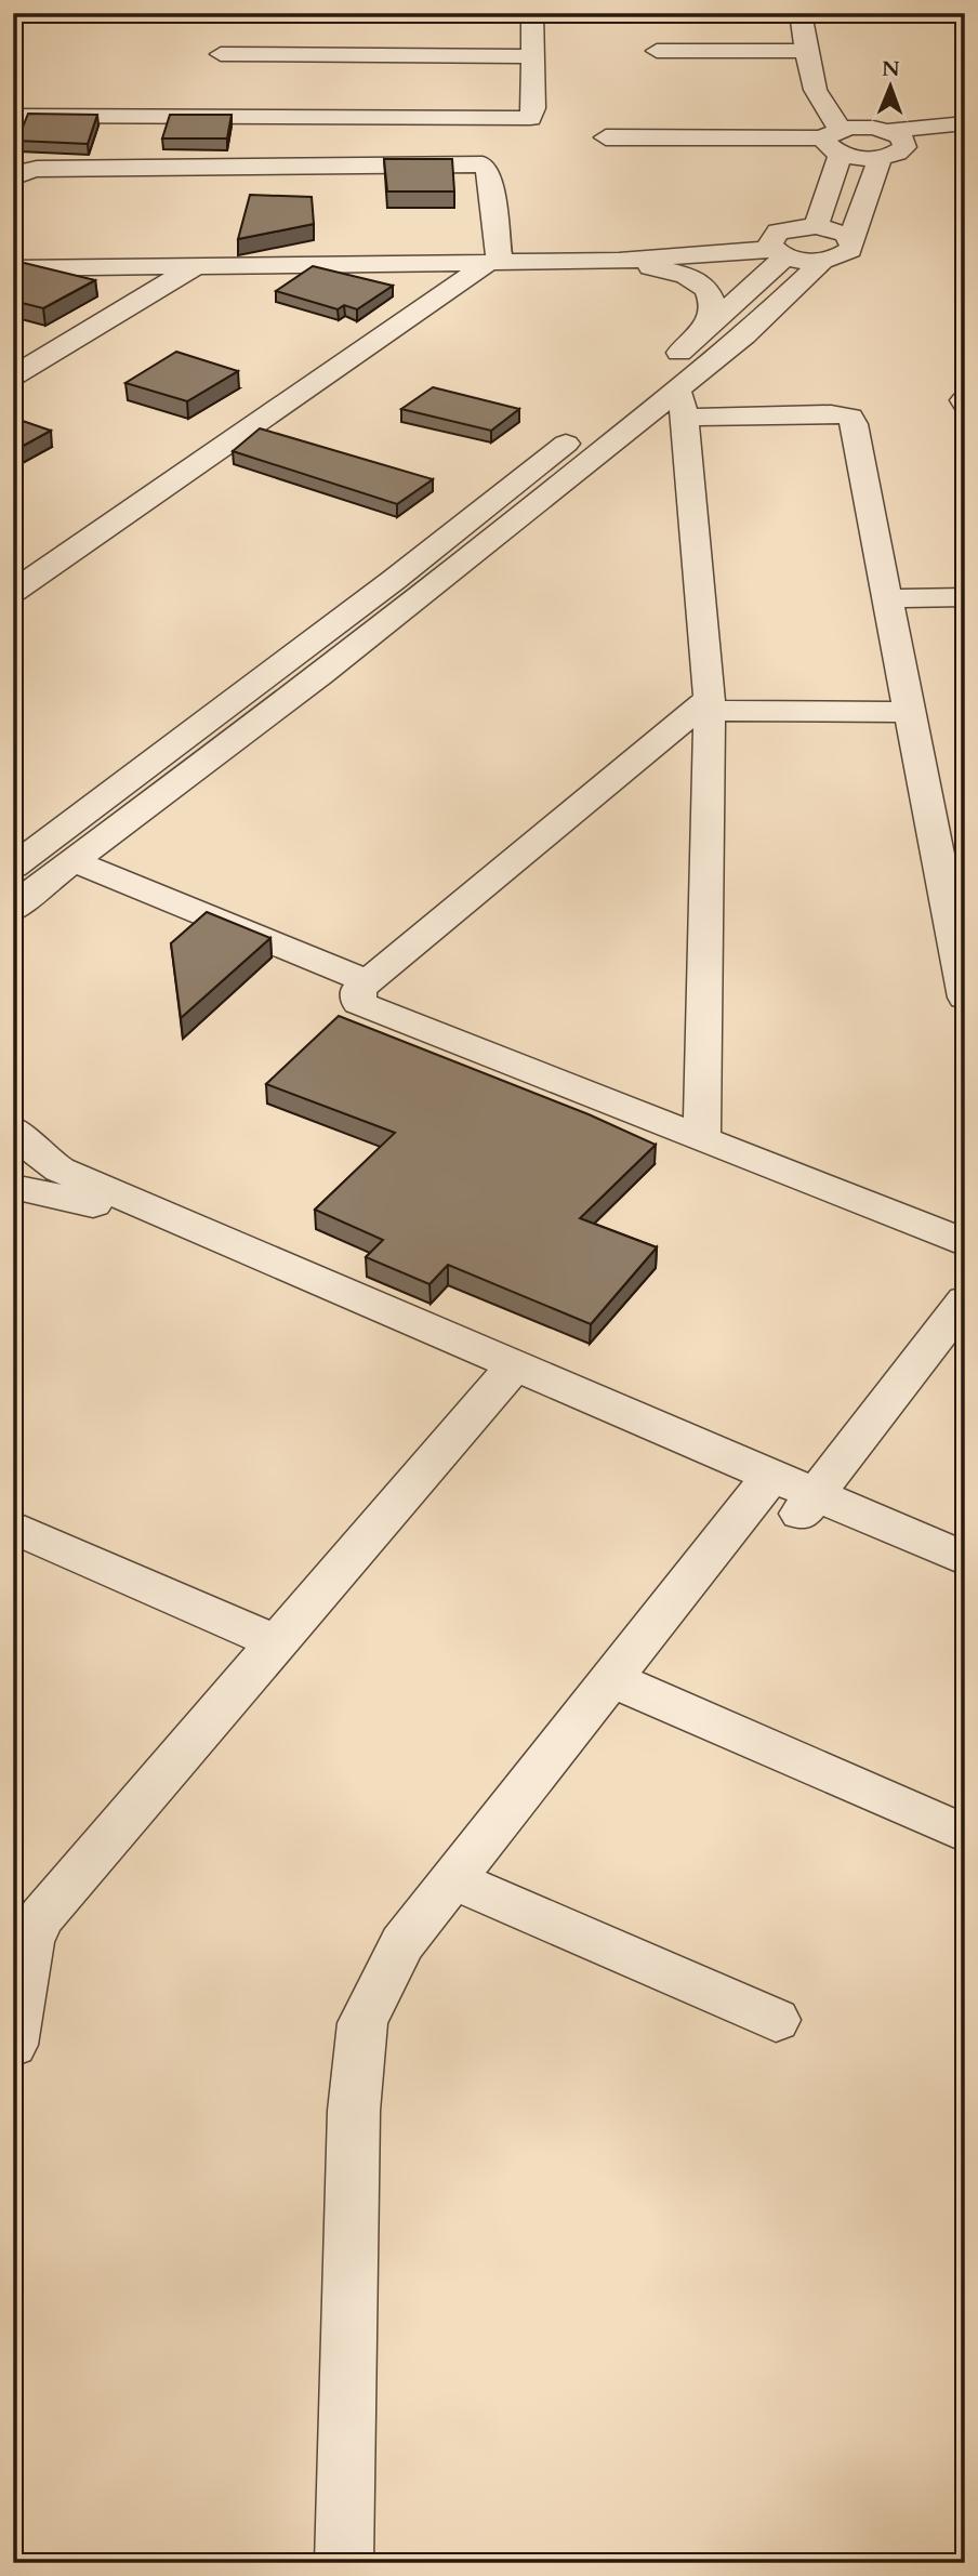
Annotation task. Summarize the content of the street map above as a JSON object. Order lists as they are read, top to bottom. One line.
{"north":"top"}
